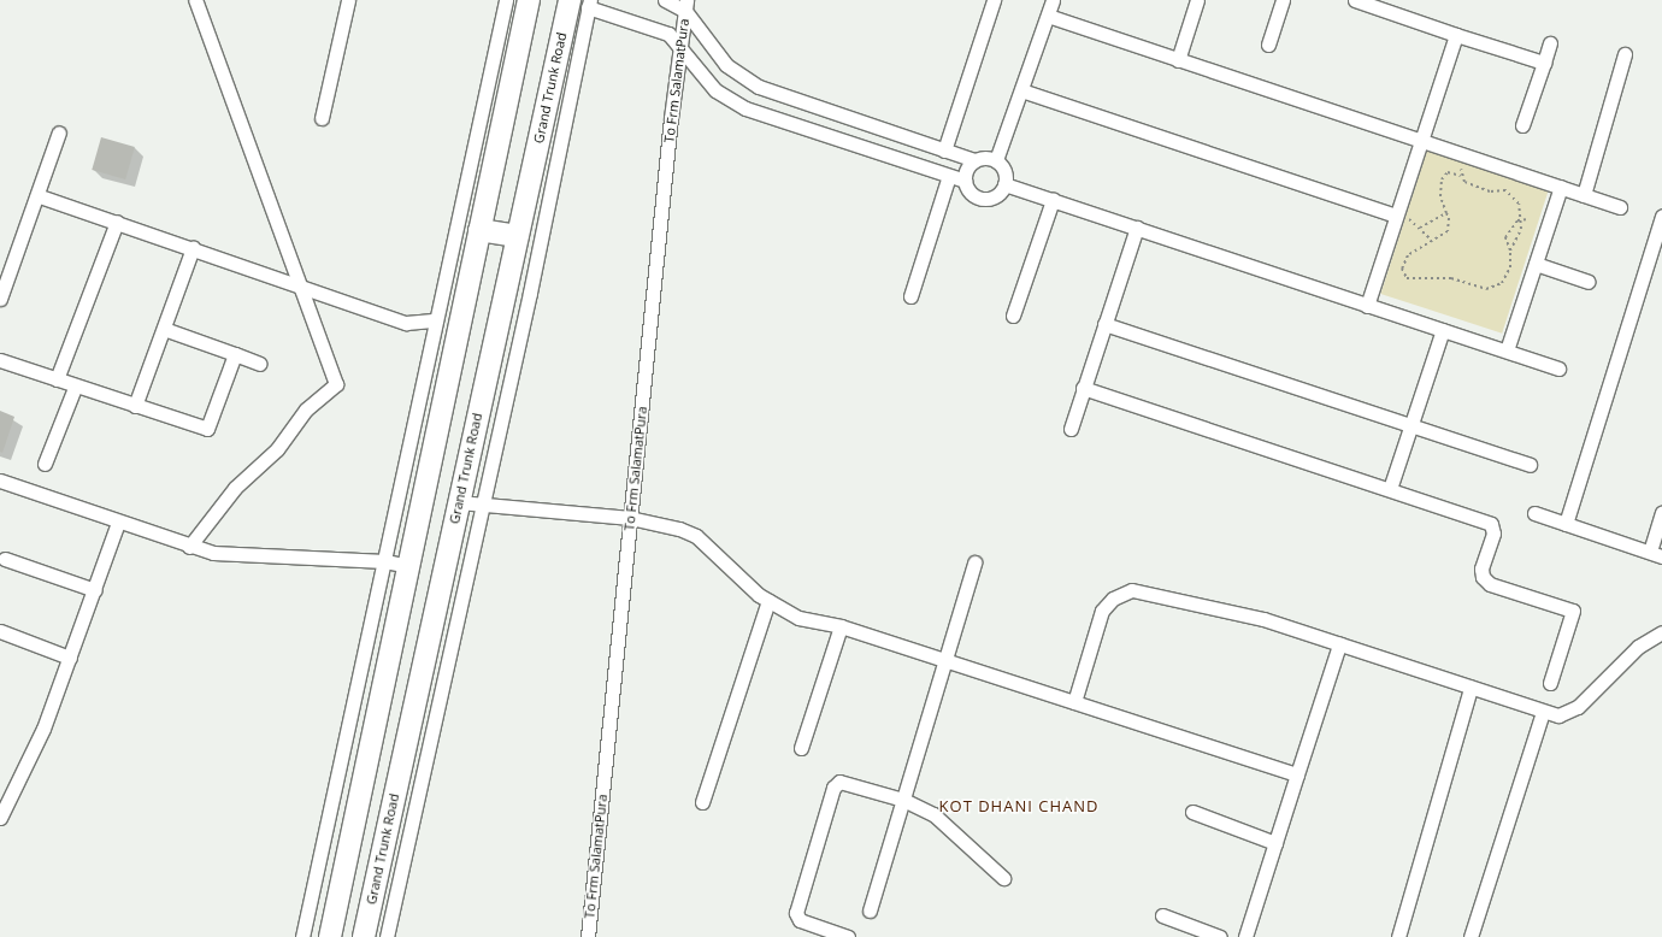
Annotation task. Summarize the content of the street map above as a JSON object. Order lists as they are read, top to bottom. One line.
{"streets":{"highway":["Grand Trunk Road"],"street":["To Frm SalamatPura"]},"districts":["KOT DHANI CHAND"]}
